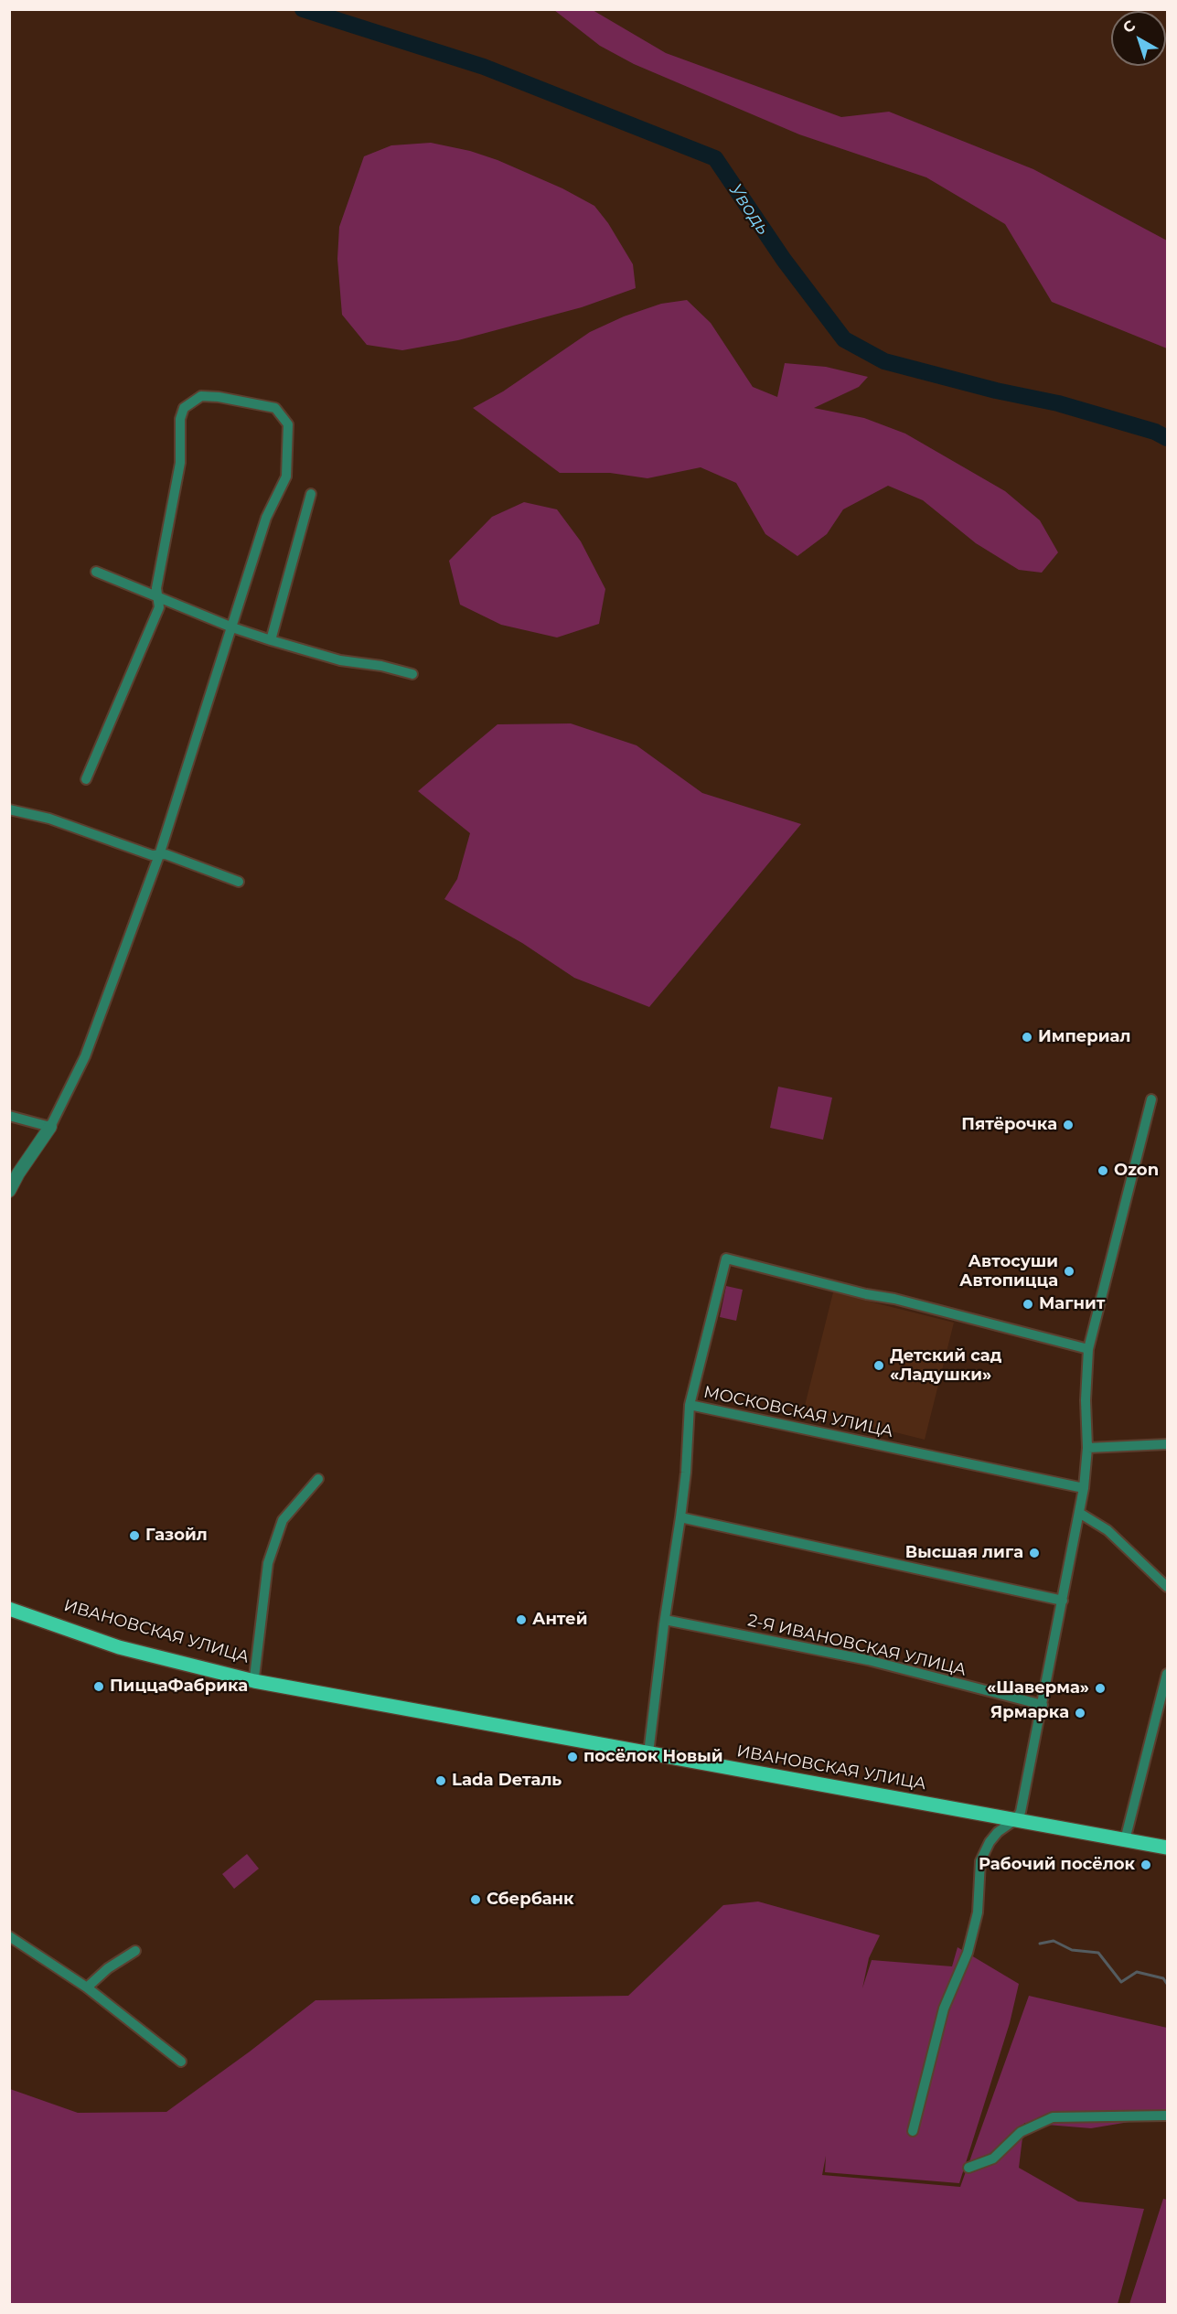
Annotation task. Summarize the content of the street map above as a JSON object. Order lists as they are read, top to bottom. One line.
{"streets":{"main road":["ИВАНОВСКАЯ УЛИЦА"],"street":["МОСКОВСКАЯ УЛИЦА","2-Я ИВАНОВСКАЯ УЛИЦА"]},"crossings":[["МОСКОВСКАЯ УЛИЦА","ИВАНОВСКАЯ УЛИЦА"],["МОСКОВСКАЯ УЛИЦА","2-Я ИВАНОВСКАЯ УЛИЦА"]],"water":["Уводь"],"places":["Империал","Пятёрочка","Ozon","Автосуши Автопицца","Магнит","Детский сад «Ладушки»","Газойл","Высшая лига","Антей","ПиццаФабрика","«Шаверма»","Ярмарка","посёлок Новый","Lada Dеталь","Рабочий посёлок","Сбербанк"],"north":"top left"}
